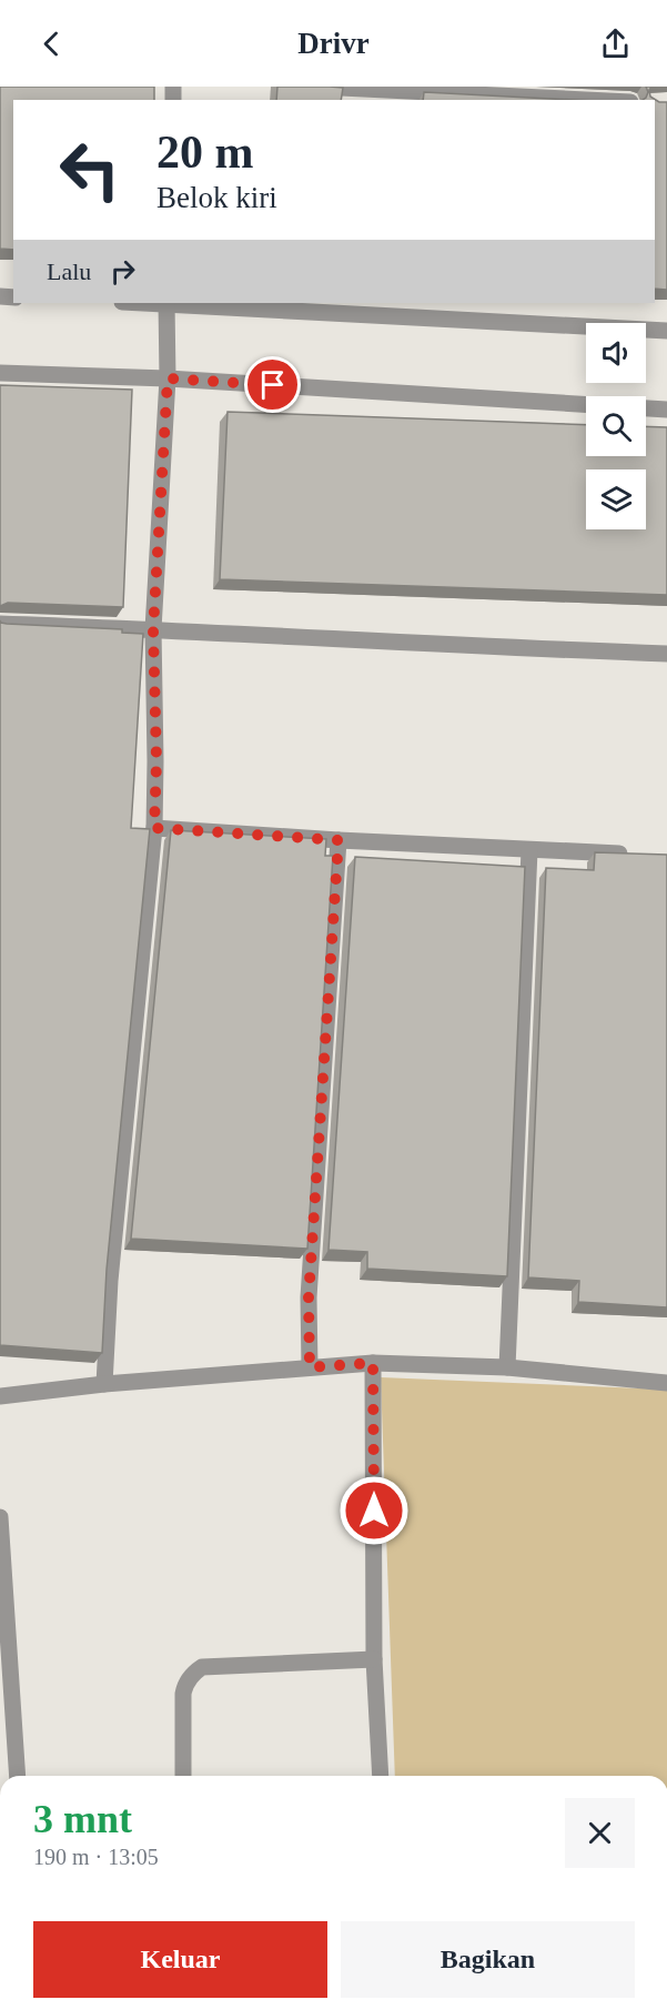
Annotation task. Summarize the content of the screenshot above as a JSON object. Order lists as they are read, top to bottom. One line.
{"page":{"header":"Drivr","turn":["20 m","Belok kiri"],"then":"Lalu","heading":["3 mnt","190 m · 13:05"],"buttons":["Keluar","Bagikan"]}}
